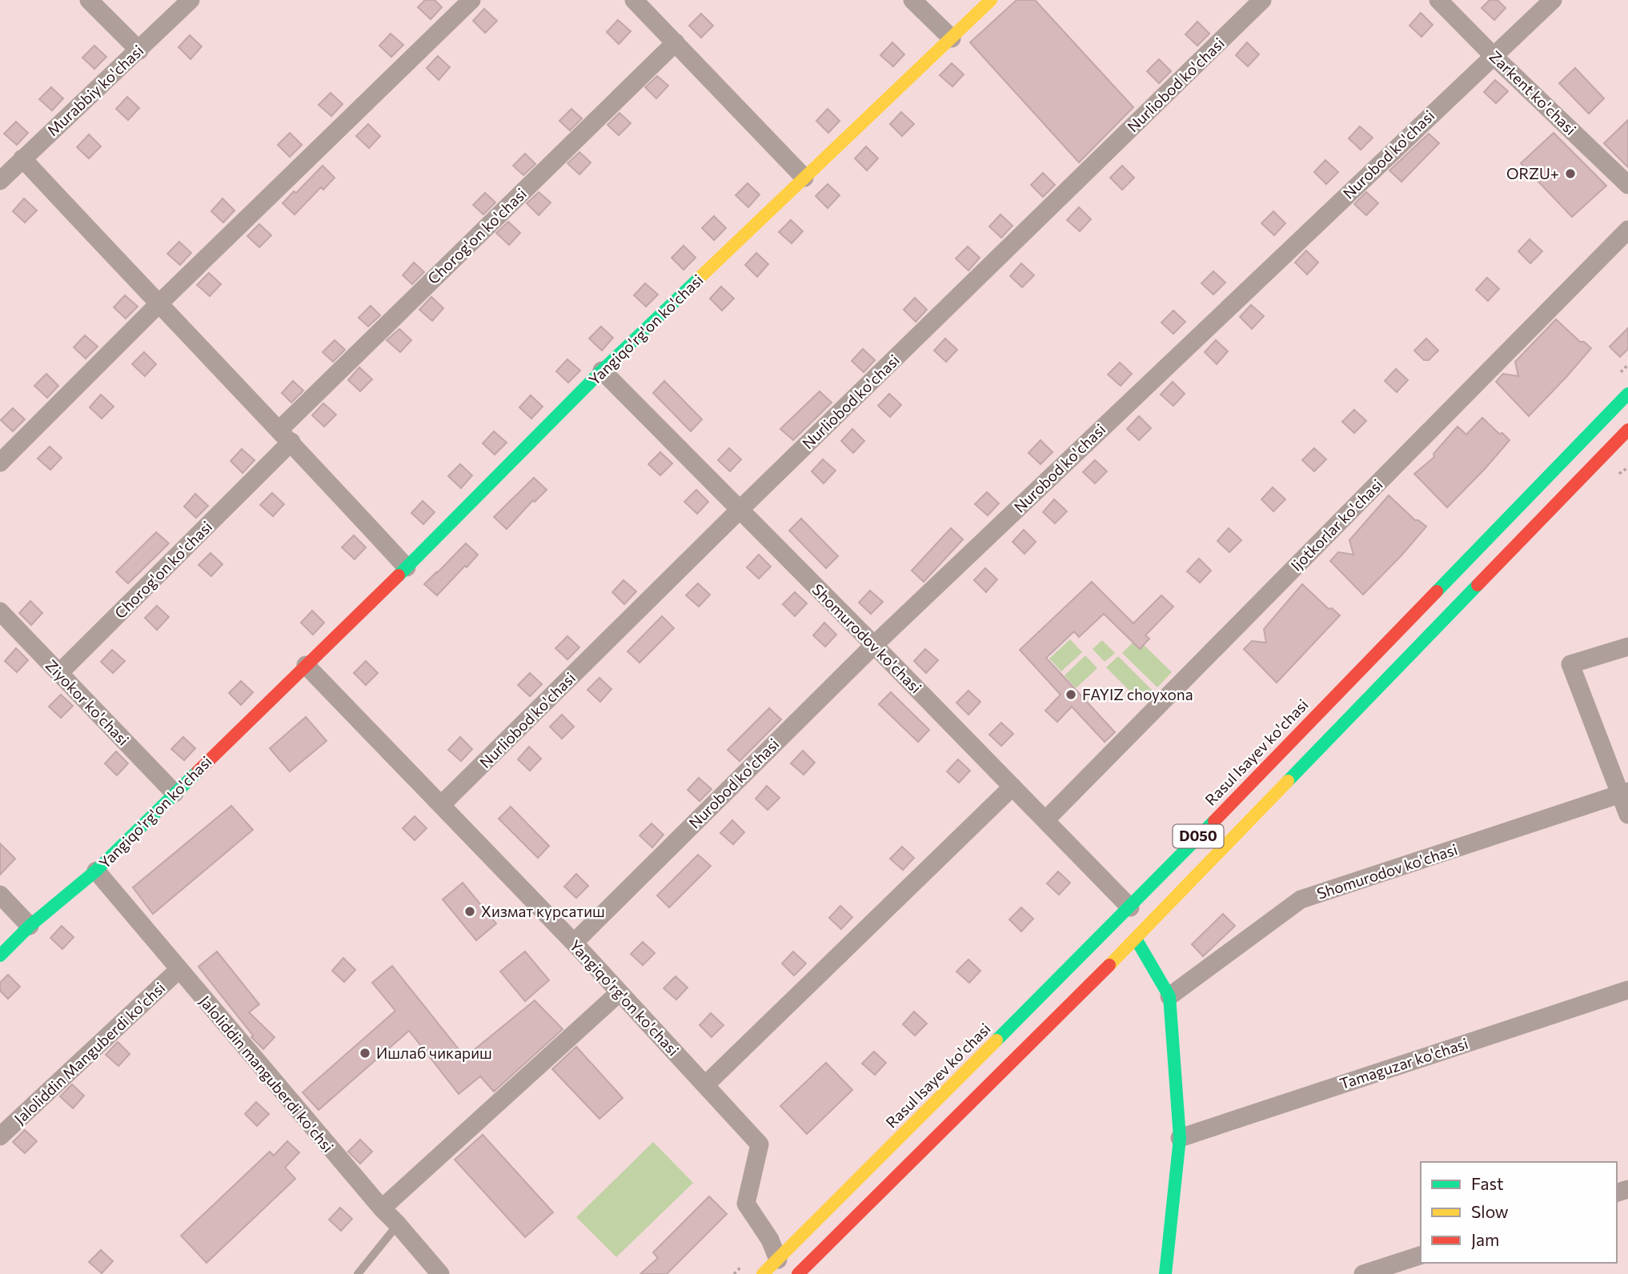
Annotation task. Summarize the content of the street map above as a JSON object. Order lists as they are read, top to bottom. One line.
{"streets":{"main road":["Yangiqo'rg'on ko'chasi","Rasul Isayev ko'chasi","D050"],"street":["Nurliobod ko'chasi","Murabbiy ko'chasi","Zarkent ko'chasi","Nurobod ko'chasi","Chorog'on ko'chasi","Ijotkorlar ko'chasi","Shomurodov ko'chasi","Ziyokor ko'chasi","Jaloliddin Manguberdi ko'chsi","Tamaguzar ko'chasi","Jaloliddin manguberdi ko'chsi"]},"crossings":[["Nurliobod ko'chasi","Yangiqo'rg'on ko'chasi"],["Nurliobod ko'chasi","Shomurodov ko'chasi"],["Zarkent ko'chasi","Nurobod ko'chasi"],["Nurobod ko'chasi","Yangiqo'rg'on ko'chasi"],["Nurobod ko'chasi","Shomurodov ko'chasi"],["Chorog'on ko'chasi","Ziyokor ko'chasi"],["Yangiqo'rg'on ko'chasi","Shomurodov ko'chasi"],["Yangiqo'rg'on ko'chasi","Ziyokor ko'chasi"],["Yangiqo'rg'on ko'chasi","Rasul Isayev ko'chasi"],["Yangiqo'rg'on ko'chasi","Jaloliddin manguberdi ko'chsi"],["Ijotkorlar ko'chasi","Shomurodov ko'chasi"],["Shomurodov ko'chasi","Rasul Isayev ko'chasi"],["Jaloliddin Manguberdi ko'chsi","Jaloliddin manguberdi ko'chsi"]],"places":["ORZU+","FAYIZ choyxona","Хизмат курсатиш","Ишлаб чикариш"],"legend":["Fast","Slow","Jam"]}
